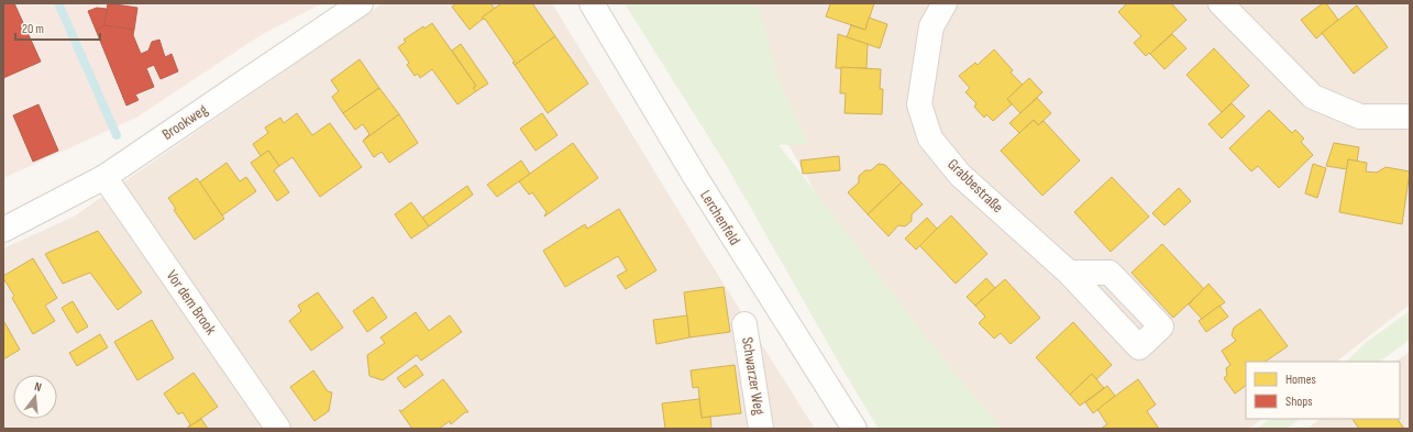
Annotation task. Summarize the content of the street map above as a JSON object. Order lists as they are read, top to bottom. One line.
{"streets":{"street":["Brookweg","Grabbestraße","Lerchenfeld","Vor dem Brook","Schwarzer Weg"]},"crossings":[["Brookweg","Vor dem Brook"]],"legend":["Homes","Shops"],"scale_bar":"20 m","north":"top"}
